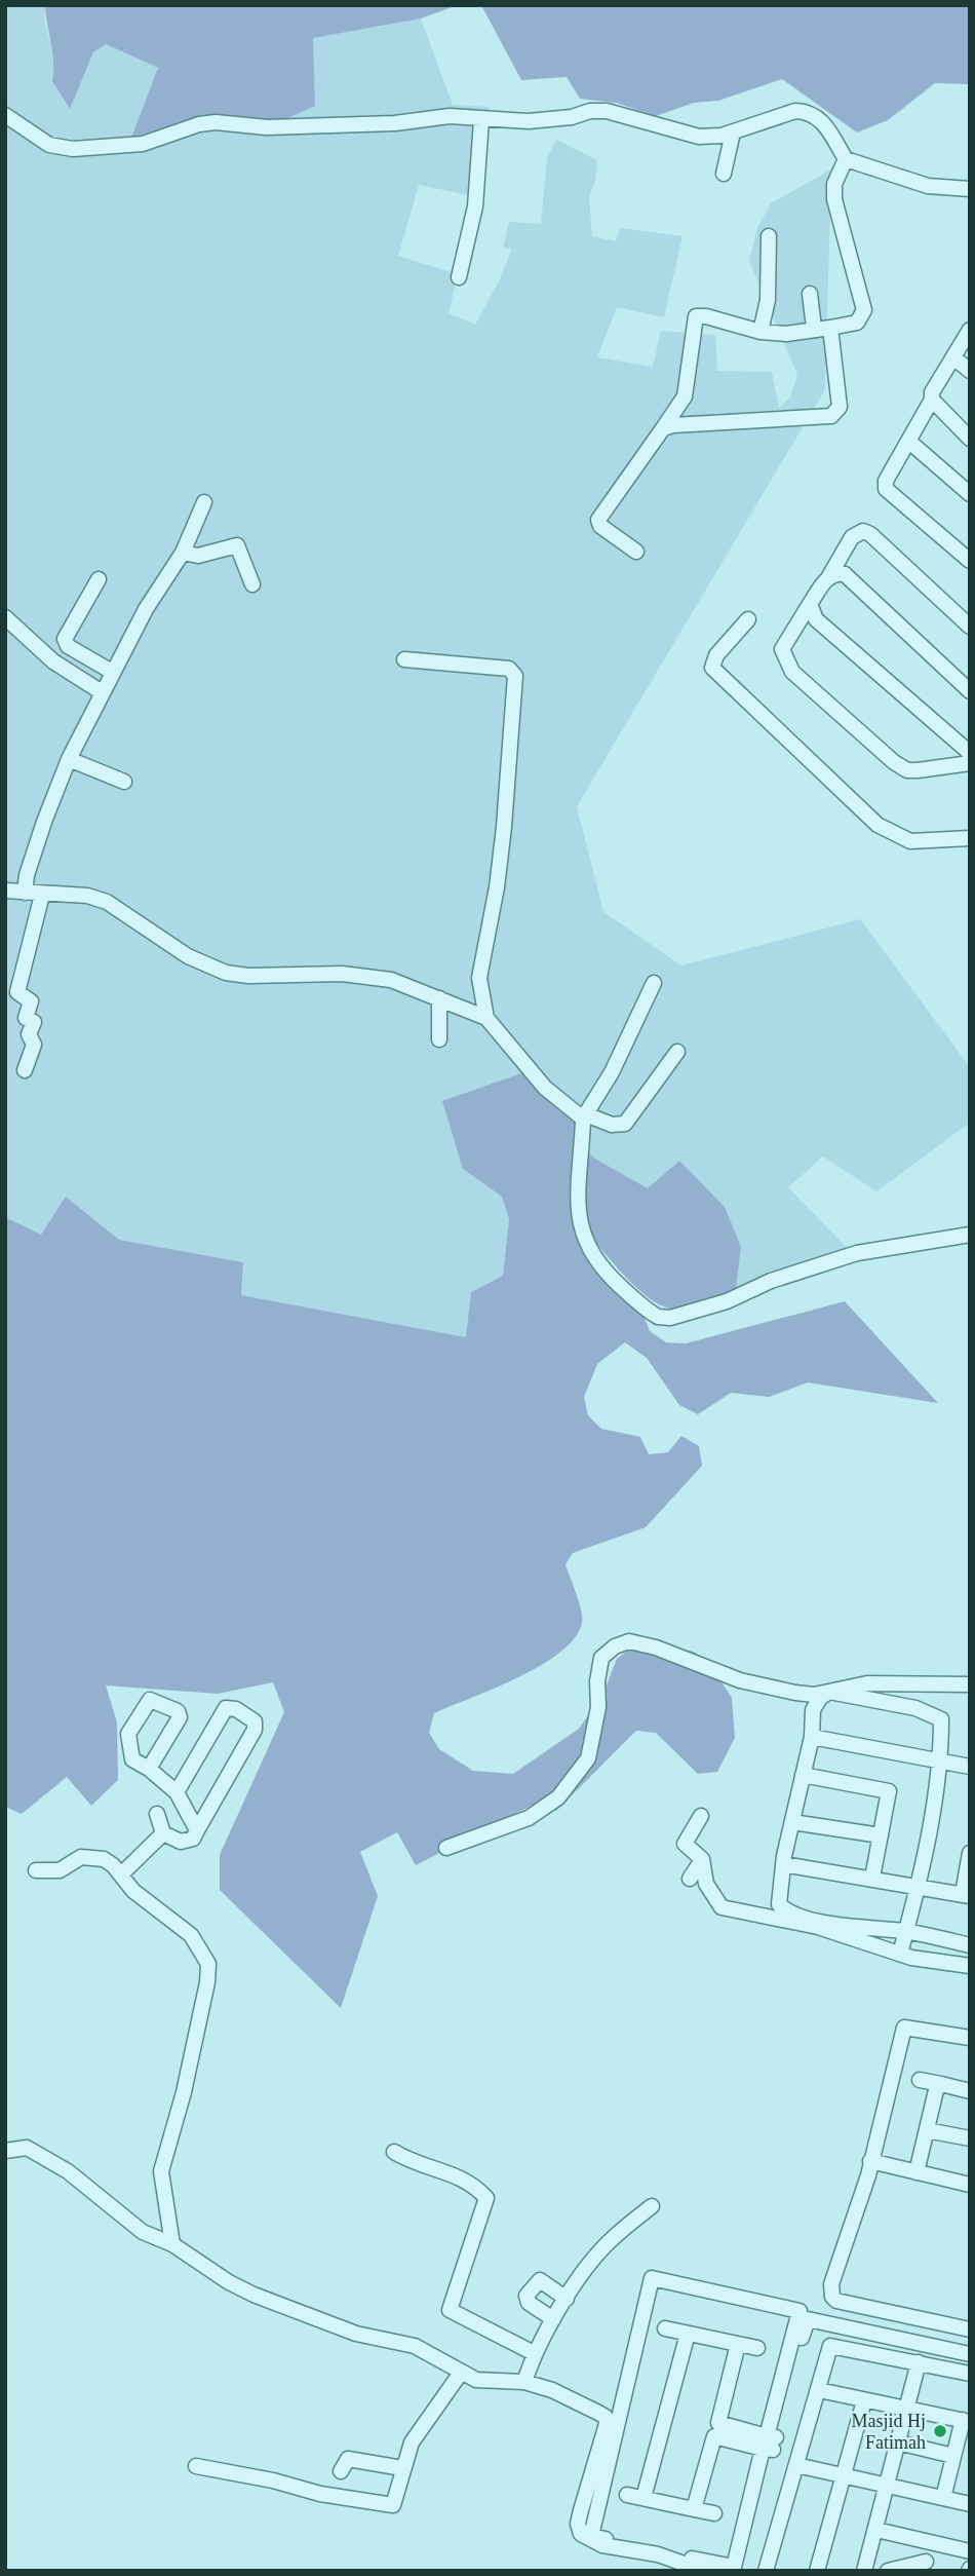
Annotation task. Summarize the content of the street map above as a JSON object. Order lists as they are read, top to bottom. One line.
{"places":["Masjid Hj Fatimah"]}
